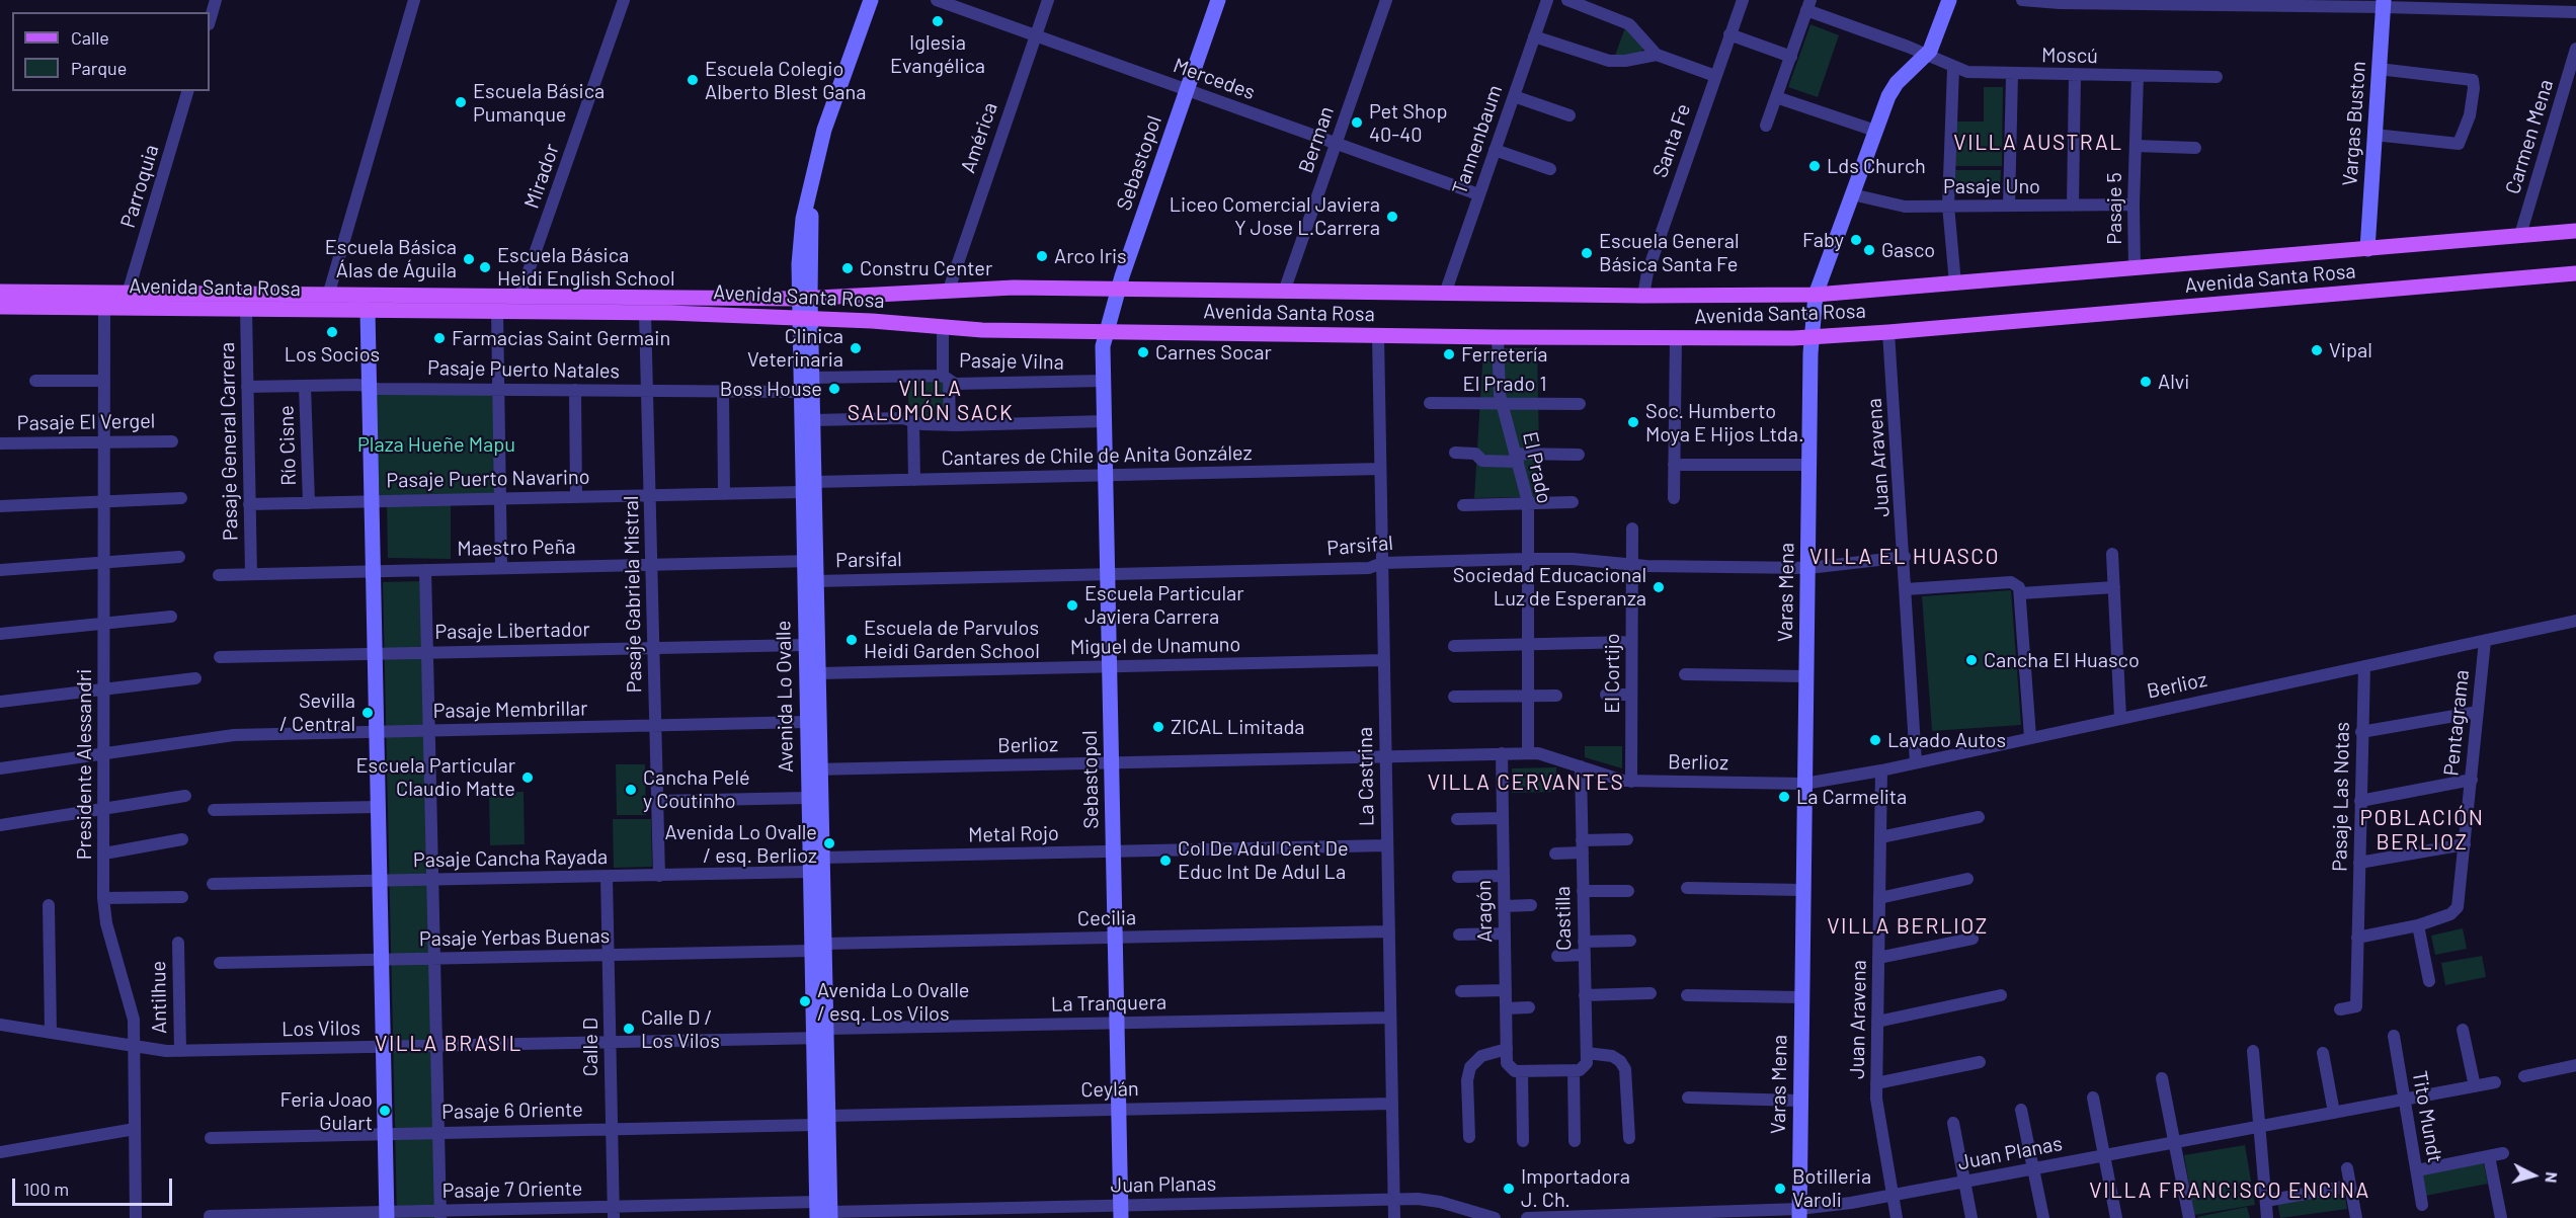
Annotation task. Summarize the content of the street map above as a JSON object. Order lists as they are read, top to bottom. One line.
{"streets":{"main road":["Avenida Santa Rosa"],"street":["Moscú","Mercedes","Vargas Buston","Carmen Mena","América","Berman","Tannenbaum","Santa Fe","Sebastopol","Mirador","Parroquia","Pasaje Uno","Pasaje 5","Pasaje Vilna","Pasaje Puerto Natales","El Prado 1","Pasaje El Vergel","Pasaje General Carrera","Río Cisne","Cantares de Chile de Anita González","Juan Aravena","El Prado","Pasaje Puerto Navarino","Parsifal","Maestro Peña","Varas Mena","Pasaje Gabriela Mistral","Pasaje Libertador","Miguel de Unamuno","El Cortijo","Berlioz","Avenida Lo Ovalle","Pasaje Membrillar","Pentagrama","Presidente Alessandri","La Castrina","Pasaje Las Notas","Metal Rojo","Pasaje Cancha Rayada","Aragón","Cecilia","Castilla","Pasaje Yerbas Buenas","Antilhue","La Tranquera","Los Vilos","Calle D","Ceylán","Pasaje 6 Oriente","Tito Mundt","Juan Planas","Pasaje 7 Oriente"]},"crossings":[["Moscú","Pasaje 5"],["Moscú","Varas Mena"],["Mercedes","América"],["Mercedes","Berman"],["Mercedes","Tannenbaum"],["Mercedes","Sebastopol"],["Vargas Buston","Avenida Santa Rosa"],["Carmen Mena","Avenida Santa Rosa"],["América","Avenida Santa Rosa"],["Berman","Avenida Santa Rosa"],["Tannenbaum","Avenida Santa Rosa"],["Santa Fe","Avenida Santa Rosa"],["Sebastopol","Avenida Santa Rosa"],["Sebastopol","Pasaje Vilna"],["Sebastopol","Cantares de Chile de Anita González"],["Sebastopol","Parsifal"],["Sebastopol","Miguel de Unamuno"],["Sebastopol","Berlioz"],["Sebastopol","Metal Rojo"],["Sebastopol","Cecilia"],["Sebastopol","La Tranquera"],["Sebastopol","Ceylán"],["Sebastopol","Juan Planas"],["Mirador","Avenida Santa Rosa"],["Parroquia","Avenida Santa Rosa"],["Pasaje Uno","Pasaje 5"],["Pasaje Uno","Varas Mena"],["Pasaje 5","Avenida Santa Rosa"],["Avenida Santa Rosa","Pasaje General Carrera"],["Avenida Santa Rosa","Juan Aravena"],["Avenida Santa Rosa","El Prado"],["Avenida Santa Rosa","Varas Mena"],["Avenida Santa Rosa","Pasaje Gabriela Mistral"],["Avenida Santa Rosa","Avenida Lo Ovalle"],["Avenida Santa Rosa","Presidente Alessandri"],["Avenida Santa Rosa","La Castrina"],["Pasaje Vilna","Avenida Lo Ovalle"],["Pasaje Puerto Natales","Pasaje General Carrera"],["Pasaje Puerto Natales","Río Cisne"],["Pasaje Puerto Natales","Pasaje Gabriela Mistral"],["Pasaje Puerto Natales","Avenida Lo Ovalle"],["El Prado 1","El Prado"],["Pasaje El Vergel","Presidente Alessandri"],["Pasaje General Carrera","Pasaje Puerto Navarino"],["Pasaje General Carrera","Maestro Peña"],["Río Cisne","Pasaje Puerto Navarino"],["Cantares de Chile de Anita González","Avenida Lo Ovalle"],["Cantares de Chile de Anita González","La Castrina"],["Juan Aravena","Parsifal"],["Juan Aravena","Berlioz"],["Juan Aravena","Juan Planas"],["El Prado","Parsifal"],["El Prado","Berlioz"],["Pasaje Puerto Navarino","Pasaje Gabriela Mistral"],["Pasaje Puerto Navarino","Avenida Lo Ovalle"],["Parsifal","Varas Mena"],["Parsifal","El Cortijo"],["Parsifal","Avenida Lo Ovalle"],["Parsifal","La Castrina"],["Maestro Peña","Pasaje Gabriela Mistral"],["Maestro Peña","Avenida Lo Ovalle"],["Varas Mena","Berlioz"],["Varas Mena","Juan Planas"],["Pasaje Gabriela Mistral","Pasaje Libertador"],["Pasaje Gabriela Mistral","Pasaje Membrillar"],["Pasaje Gabriela Mistral","Pasaje Cancha Rayada"],["Pasaje Libertador","Avenida Lo Ovalle"],["Miguel de Unamuno","Avenida Lo Ovalle"],["Miguel de Unamuno","La Castrina"],["El Cortijo","Berlioz"],["Berlioz","Avenida Lo Ovalle"],["Berlioz","Pentagrama"],["Berlioz","La Castrina"],["Berlioz","Pasaje Las Notas"],["Berlioz","Aragón"],["Berlioz","Castilla"],["Avenida Lo Ovalle","Pasaje Membrillar"],["Avenida Lo Ovalle","Metal Rojo"],["Avenida Lo Ovalle","Pasaje Cancha Rayada"],["Avenida Lo Ovalle","Cecilia"],["Avenida Lo Ovalle","Pasaje Yerbas Buenas"],["Avenida Lo Ovalle","La Tranquera"],["Avenida Lo Ovalle","Los Vilos"],["Avenida Lo Ovalle","Ceylán"],["Avenida Lo Ovalle","Pasaje 6 Oriente"],["Avenida Lo Ovalle","Juan Planas"],["Avenida Lo Ovalle","Pasaje 7 Oriente"],["Pasaje Membrillar","Presidente Alessandri"],["Presidente Alessandri","Los Vilos"],["La Castrina","Metal Rojo"],["La Castrina","Cecilia"],["La Castrina","La Tranquera"],["La Castrina","Ceylán"],["La Castrina","Juan Planas"],["Pasaje Cancha Rayada","Calle D"],["Pasaje Yerbas Buenas","Calle D"],["Antilhue","Los Vilos"],["La Tranquera","Los Vilos"],["Los Vilos","Calle D"],["Calle D","Pasaje 6 Oriente"],["Calle D","Pasaje 7 Oriente"],["Tito Mundt","Juan Planas"]],"districts":["VILLA AUSTRAL","VILLA SALOMÓN SACK","VILLA EL HUASCO","VILLA CERVANTES","POBLACIÓN BERLIOZ","VILLA BERLIOZ","VILLA BRASIL","VILLA FRANCISCO ENCINA"],"parks":["Plaza Hueñe Mapu"],"places":["Iglesia Evangélica","Escuela Colegio Alberto Blest Gana","Escuela Básica Pumanque","Pet Shop 40-40","Lds Church","Liceo Comercial Javiera Y Jose L.Carrera","Faby","Gasco","Escuela General Básica Santa Fe","Arco Iris","Escuela Básica Álas de Águila","Escuela Básica Heidi English School","Constru Center","Los Socios","Farmacias Saint Germain","Clinica Veterinaria","Vipal","Carnes Socar","Ferretería","Alvi","Boss House","Soc. Humberto Moya E Hijos Ltda.","Sociedad Educacional Luz de Esperanza","Escuela Particular Javiera Carrera","Escuela de Parvulos Heidi Garden School","Cancha El Huasco","Sevilla / Central","ZICAL Limitada","Lavado Autos","Escuela Particular Claudio Matte","Cancha Pelé y Coutinho","La Carmelita","Avenida Lo Ovalle / esq. Berlioz","Col De Adul Cent De Educ Int De Adul La","Avenida Lo Ovalle / esq. Los Vilos","Calle D / Los Vilos","Feria Joao Gulart","Importadora J. Ch.","Botilleria Varoli"],"legend":["Calle","Parque"],"scale_bar":"100 m","north":"right"}
